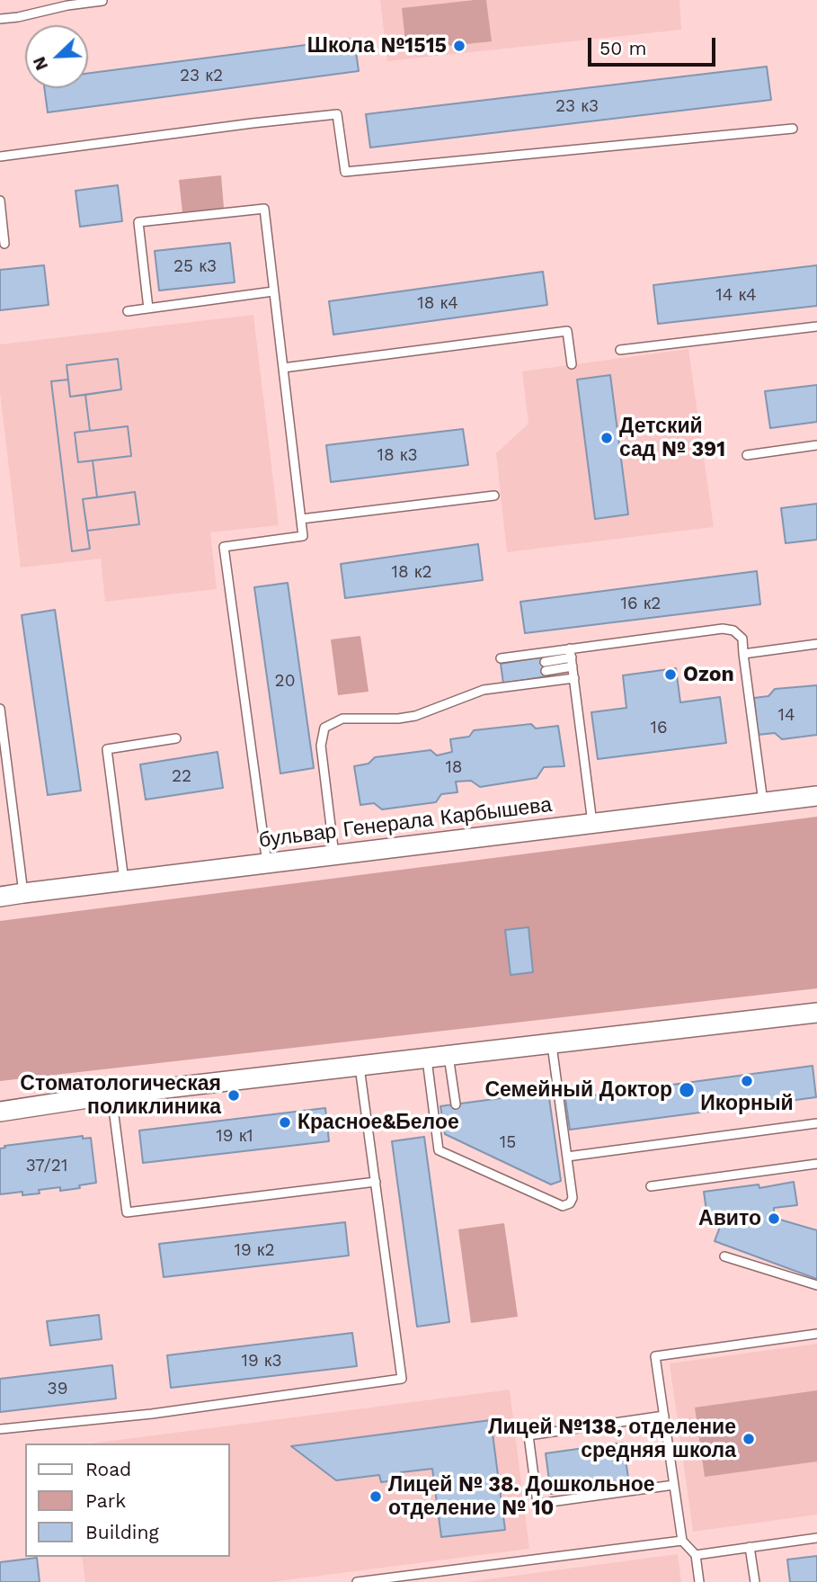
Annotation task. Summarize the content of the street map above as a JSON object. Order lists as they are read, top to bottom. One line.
{"streets":{"street":["бульвар Генерала Карбышева"]},"places":["Школа №1515","Детский сад № 391","Ozon","Икорный","Семейный Доктор","Стоматологическая поликлиника","Красное&Белое","Авито","Лицей №138, отделение средняя школа","Лицей № 38. Дошкольное отделение № 10"],"house_numbers":["23 к2","23 к3","25 к3","14 к4","18 к4","18 к3","18 к2","16 к2","20","14","16","18","22","19 к1","15","37/21","19 к2","19 к3","39"],"legend":["Road","Park","Building"],"scale_bar":"50 m","north":"bottom left"}
